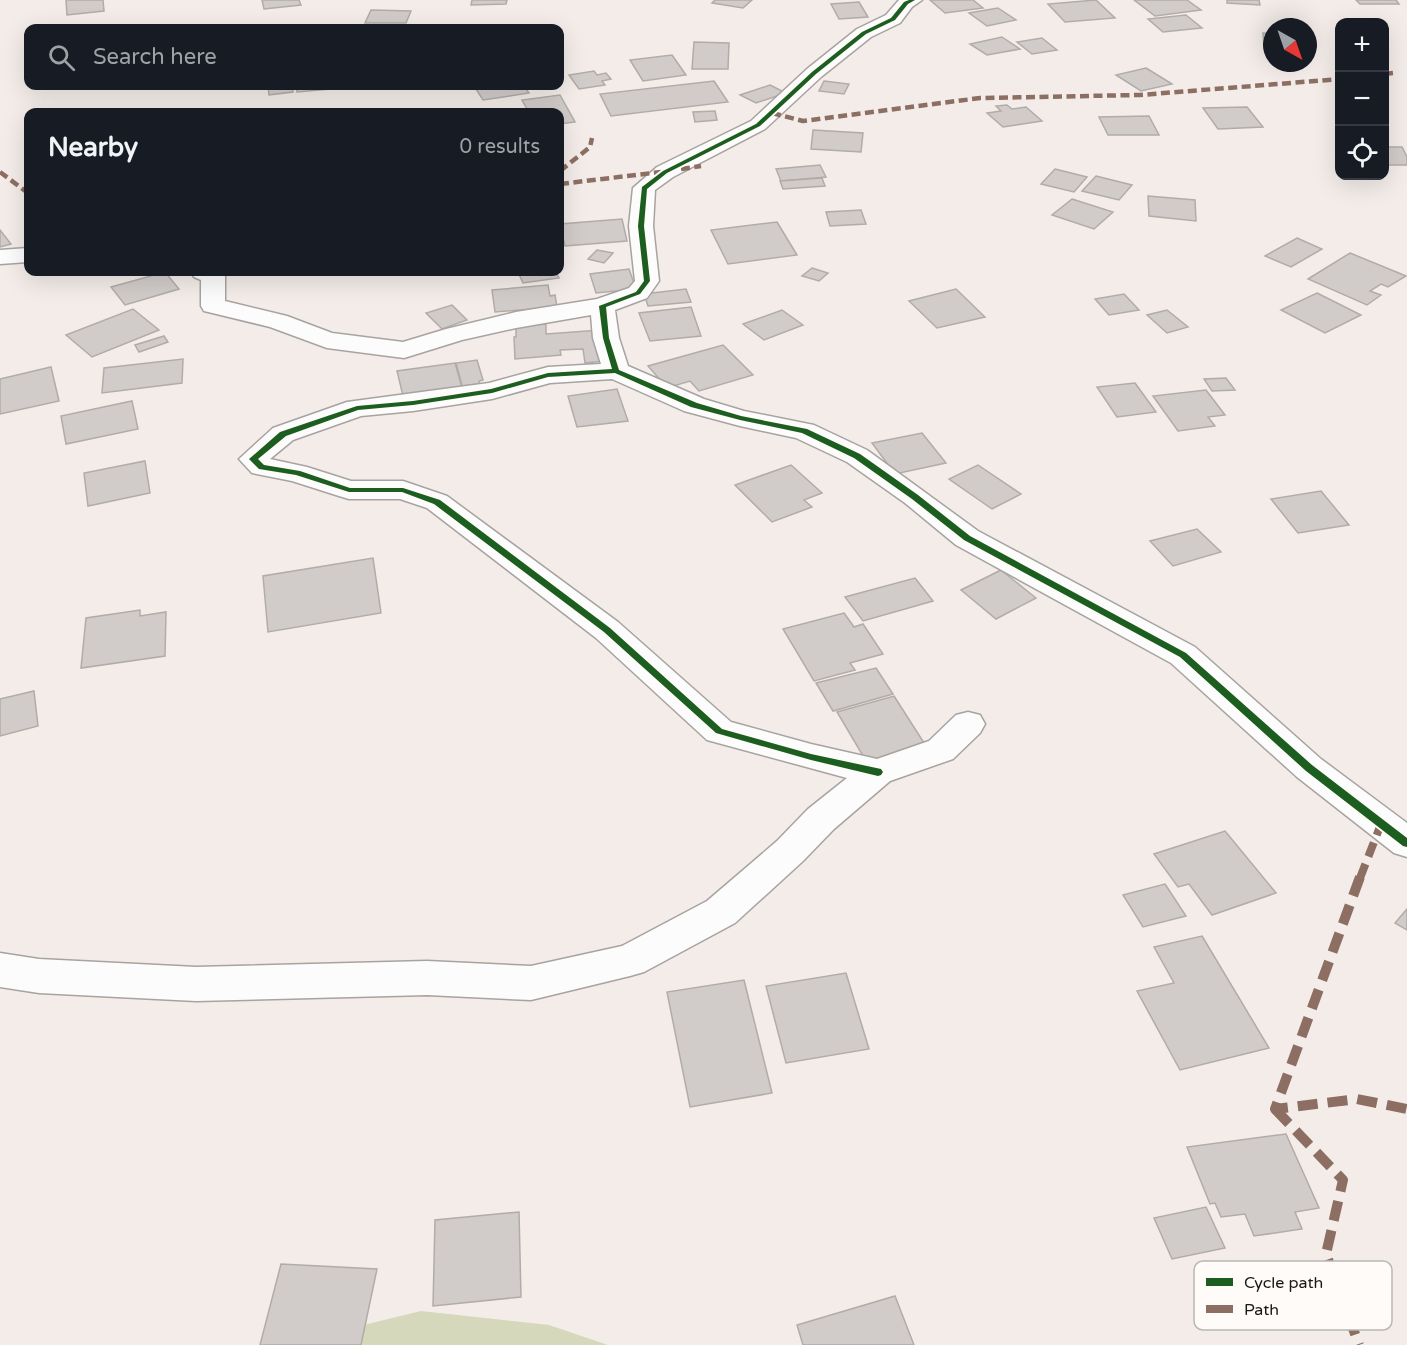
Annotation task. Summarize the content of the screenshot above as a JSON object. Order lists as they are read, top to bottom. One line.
{"legend":["Cycle path","Path"],"north":"bottom right","page":{"map_buttons":["+","−"],"search":"Search here","heading":["Nearby","0 results"]}}
